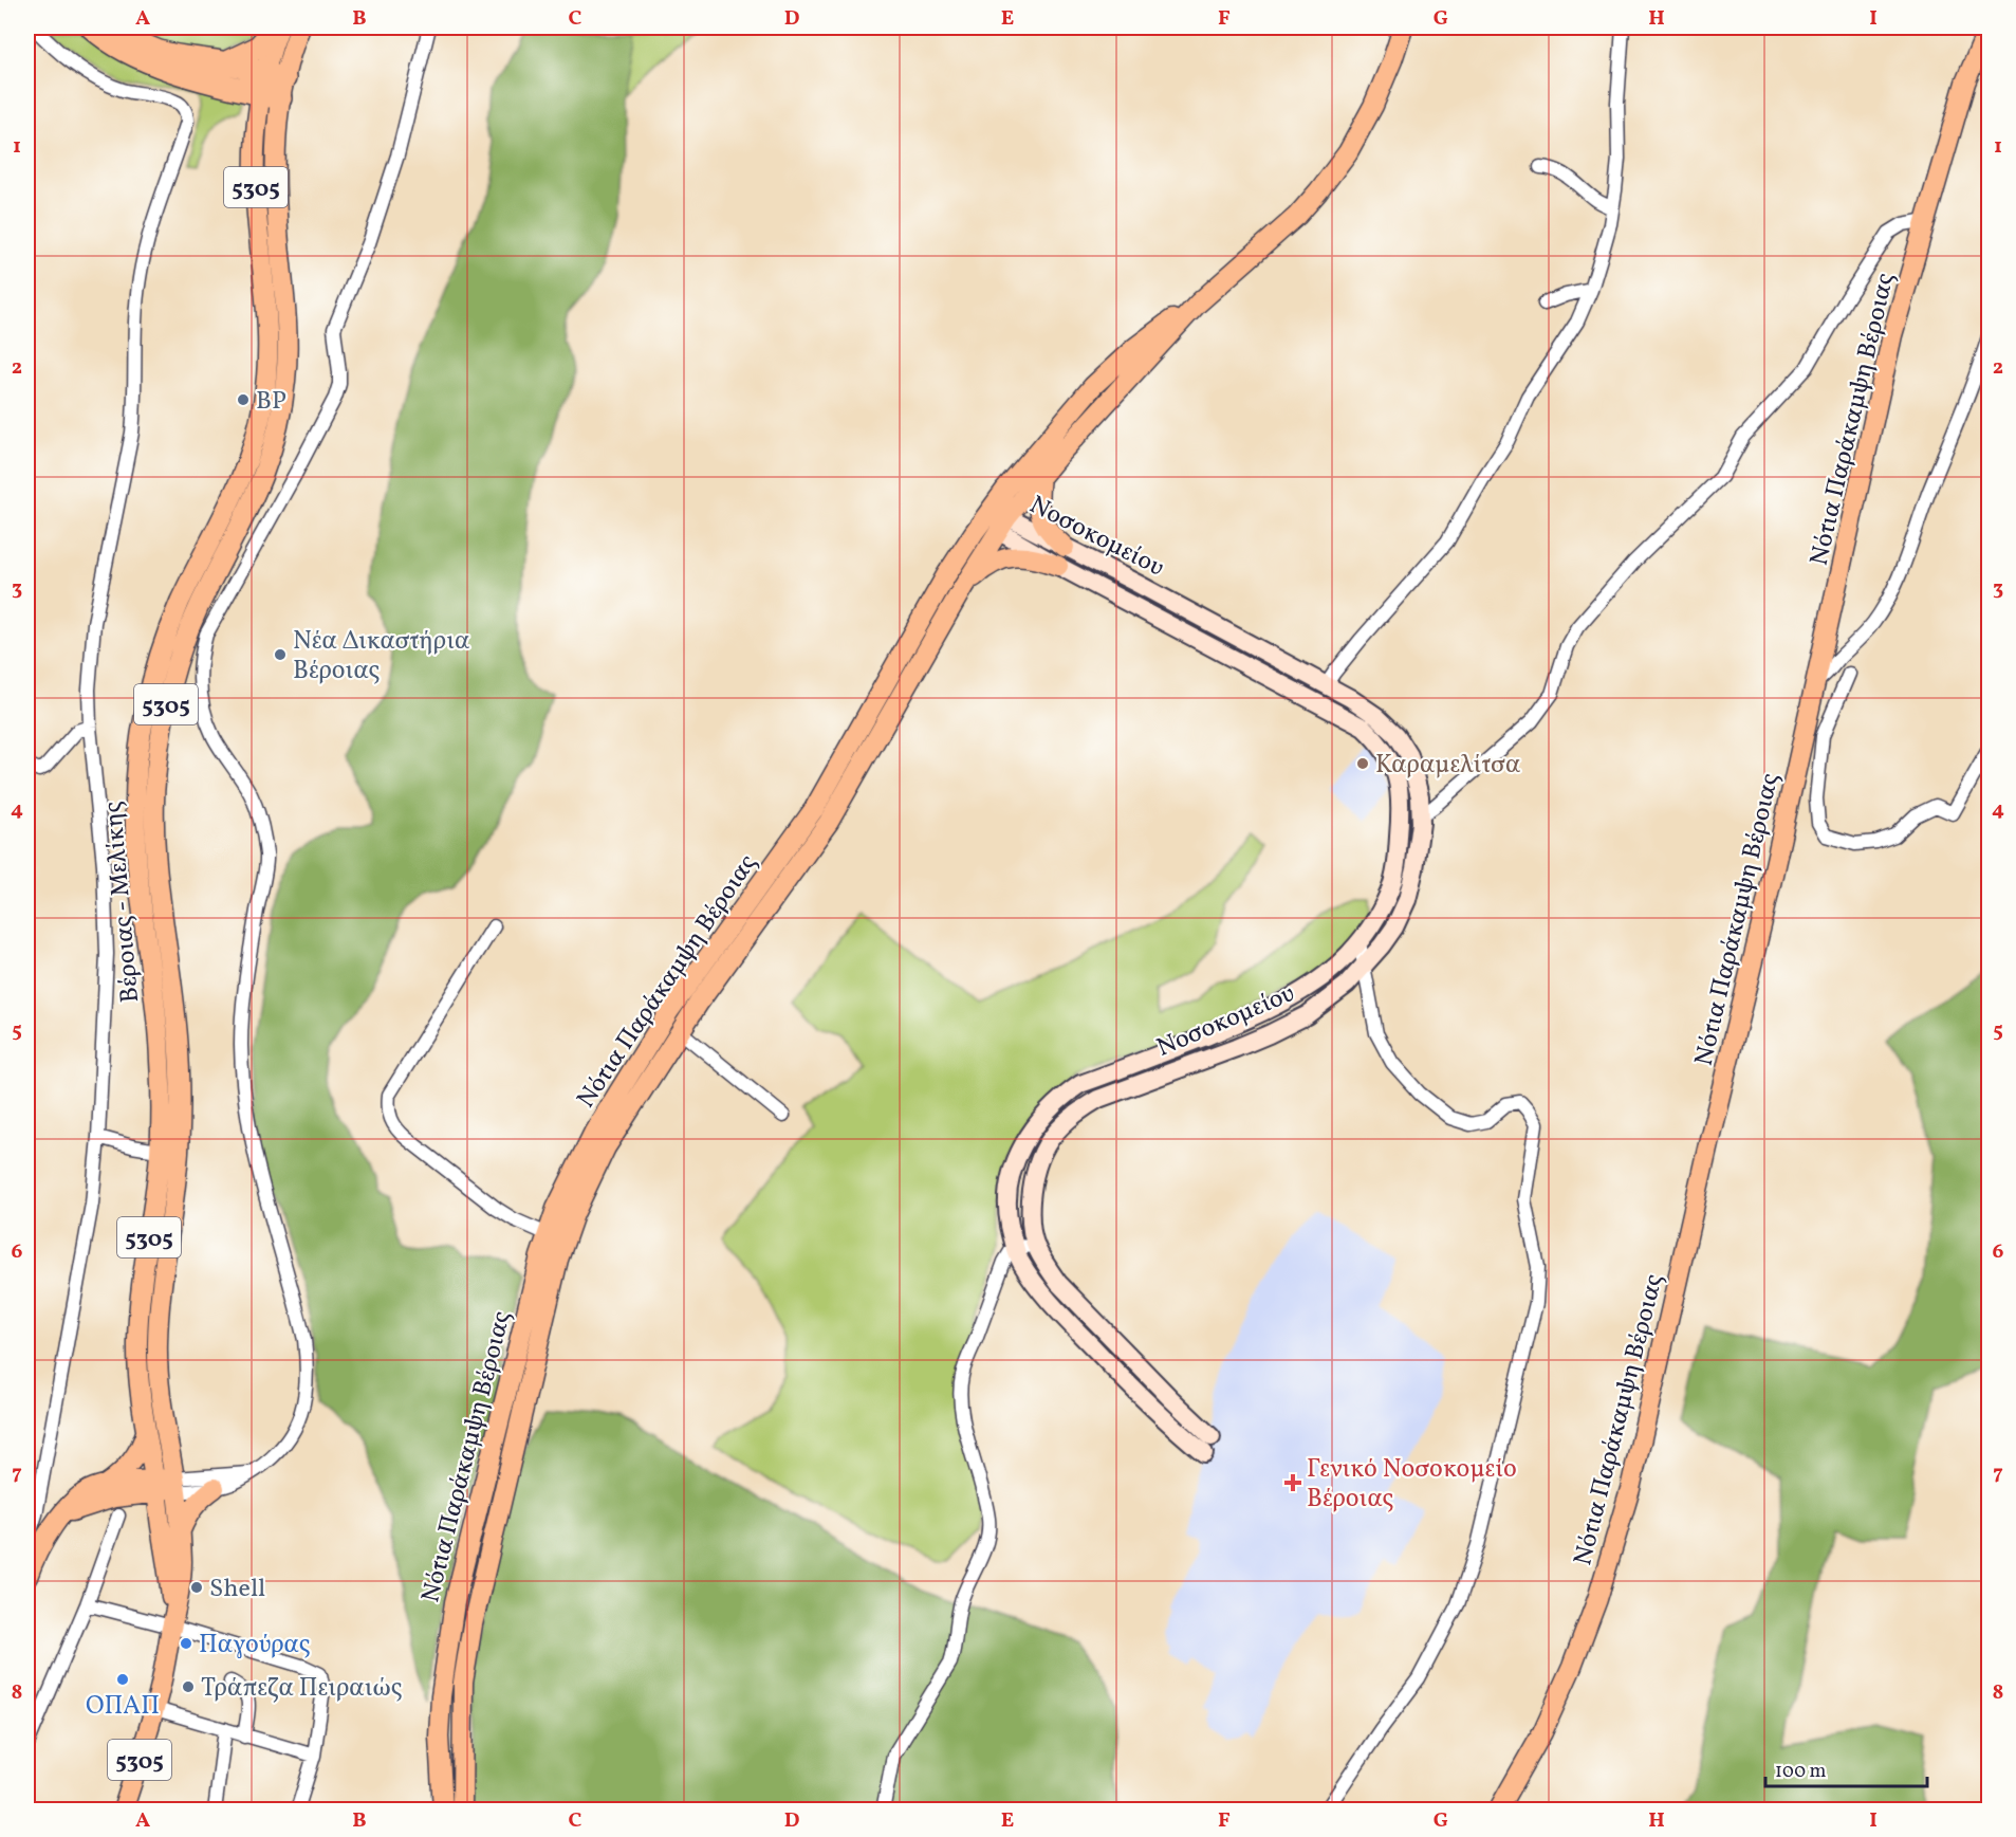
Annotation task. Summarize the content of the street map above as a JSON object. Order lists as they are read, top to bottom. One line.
{"streets":{"main road":["5305","Νότια Παράκαμψη Βέροιας","Βέροιας - Μελίκης"],"street":["Νοσοκομείου"]},"crossings":[["5305","Βέροιας - Μελίκης"]],"places":{"other":["BP","Νέα Δικαστήρια Βέροιας","Καραμελίτσα","Shell","Παγούρας","ΟΠΑΠ","Τράπεζα Πειραιώς"],"health":["Γενικό Νοσοκομείο Βέροιας"]},"scale_bar":"100 m","grid":{"columns":["A","B","C","D","E","F","G","H","I"],"rows":["1","2","3","4","5","6","7","8"]}}
